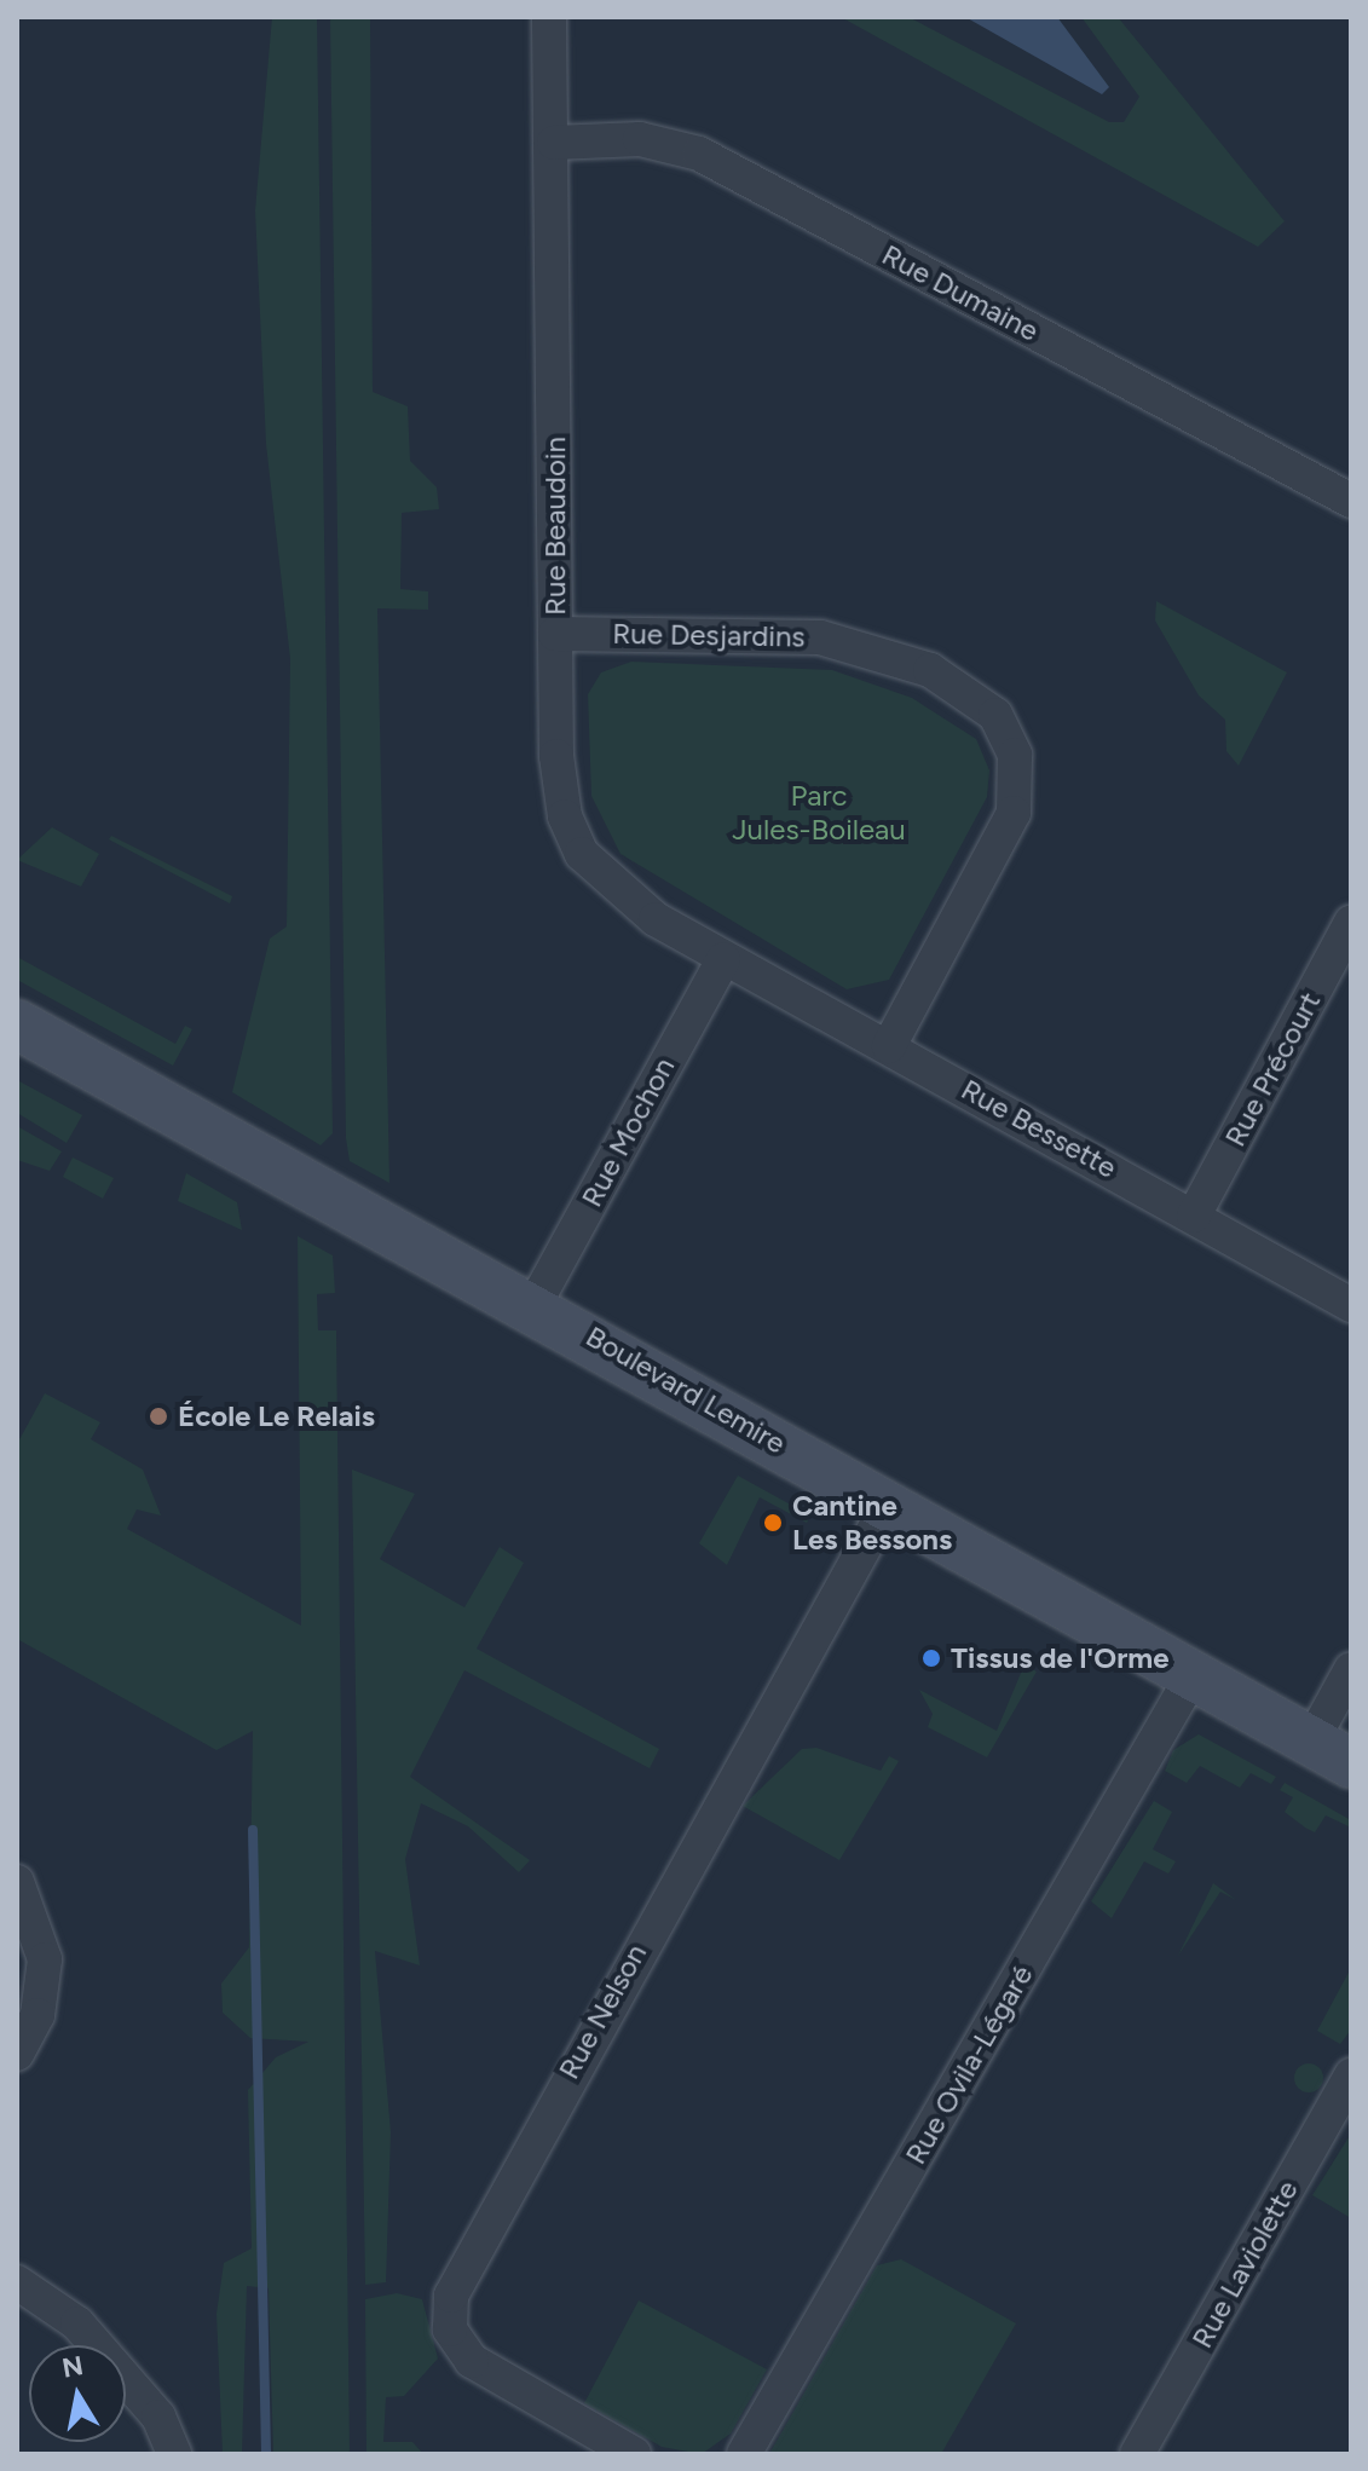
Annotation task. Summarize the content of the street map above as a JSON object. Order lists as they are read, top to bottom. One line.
{"streets":{"main road":["Boulevard Lemire"],"street":["Rue Dumaine","Rue Beaudoin","Rue Desjardins","Rue Précourt","Rue Bessette","Rue Mochon","Rue Nelson","Rue Ovila-Légaré","Rue Laviolette"]},"crossings":[["Rue Dumaine","Rue Beaudoin"],["Rue Beaudoin","Rue Desjardins"],["Rue Beaudoin","Rue Bessette"],["Rue Beaudoin","Rue Mochon"],["Rue Desjardins","Rue Bessette"],["Rue Précourt","Rue Bessette"],["Rue Bessette","Rue Mochon"],["Rue Mochon","Boulevard Lemire"],["Boulevard Lemire","Rue Nelson"],["Boulevard Lemire","Rue Ovila-Légaré"]],"parks":["Parc Jules-Boileau"],"places":["École Le Relais","Cantine Les Bessons","Tissus de l'Orme"],"north":"top"}
